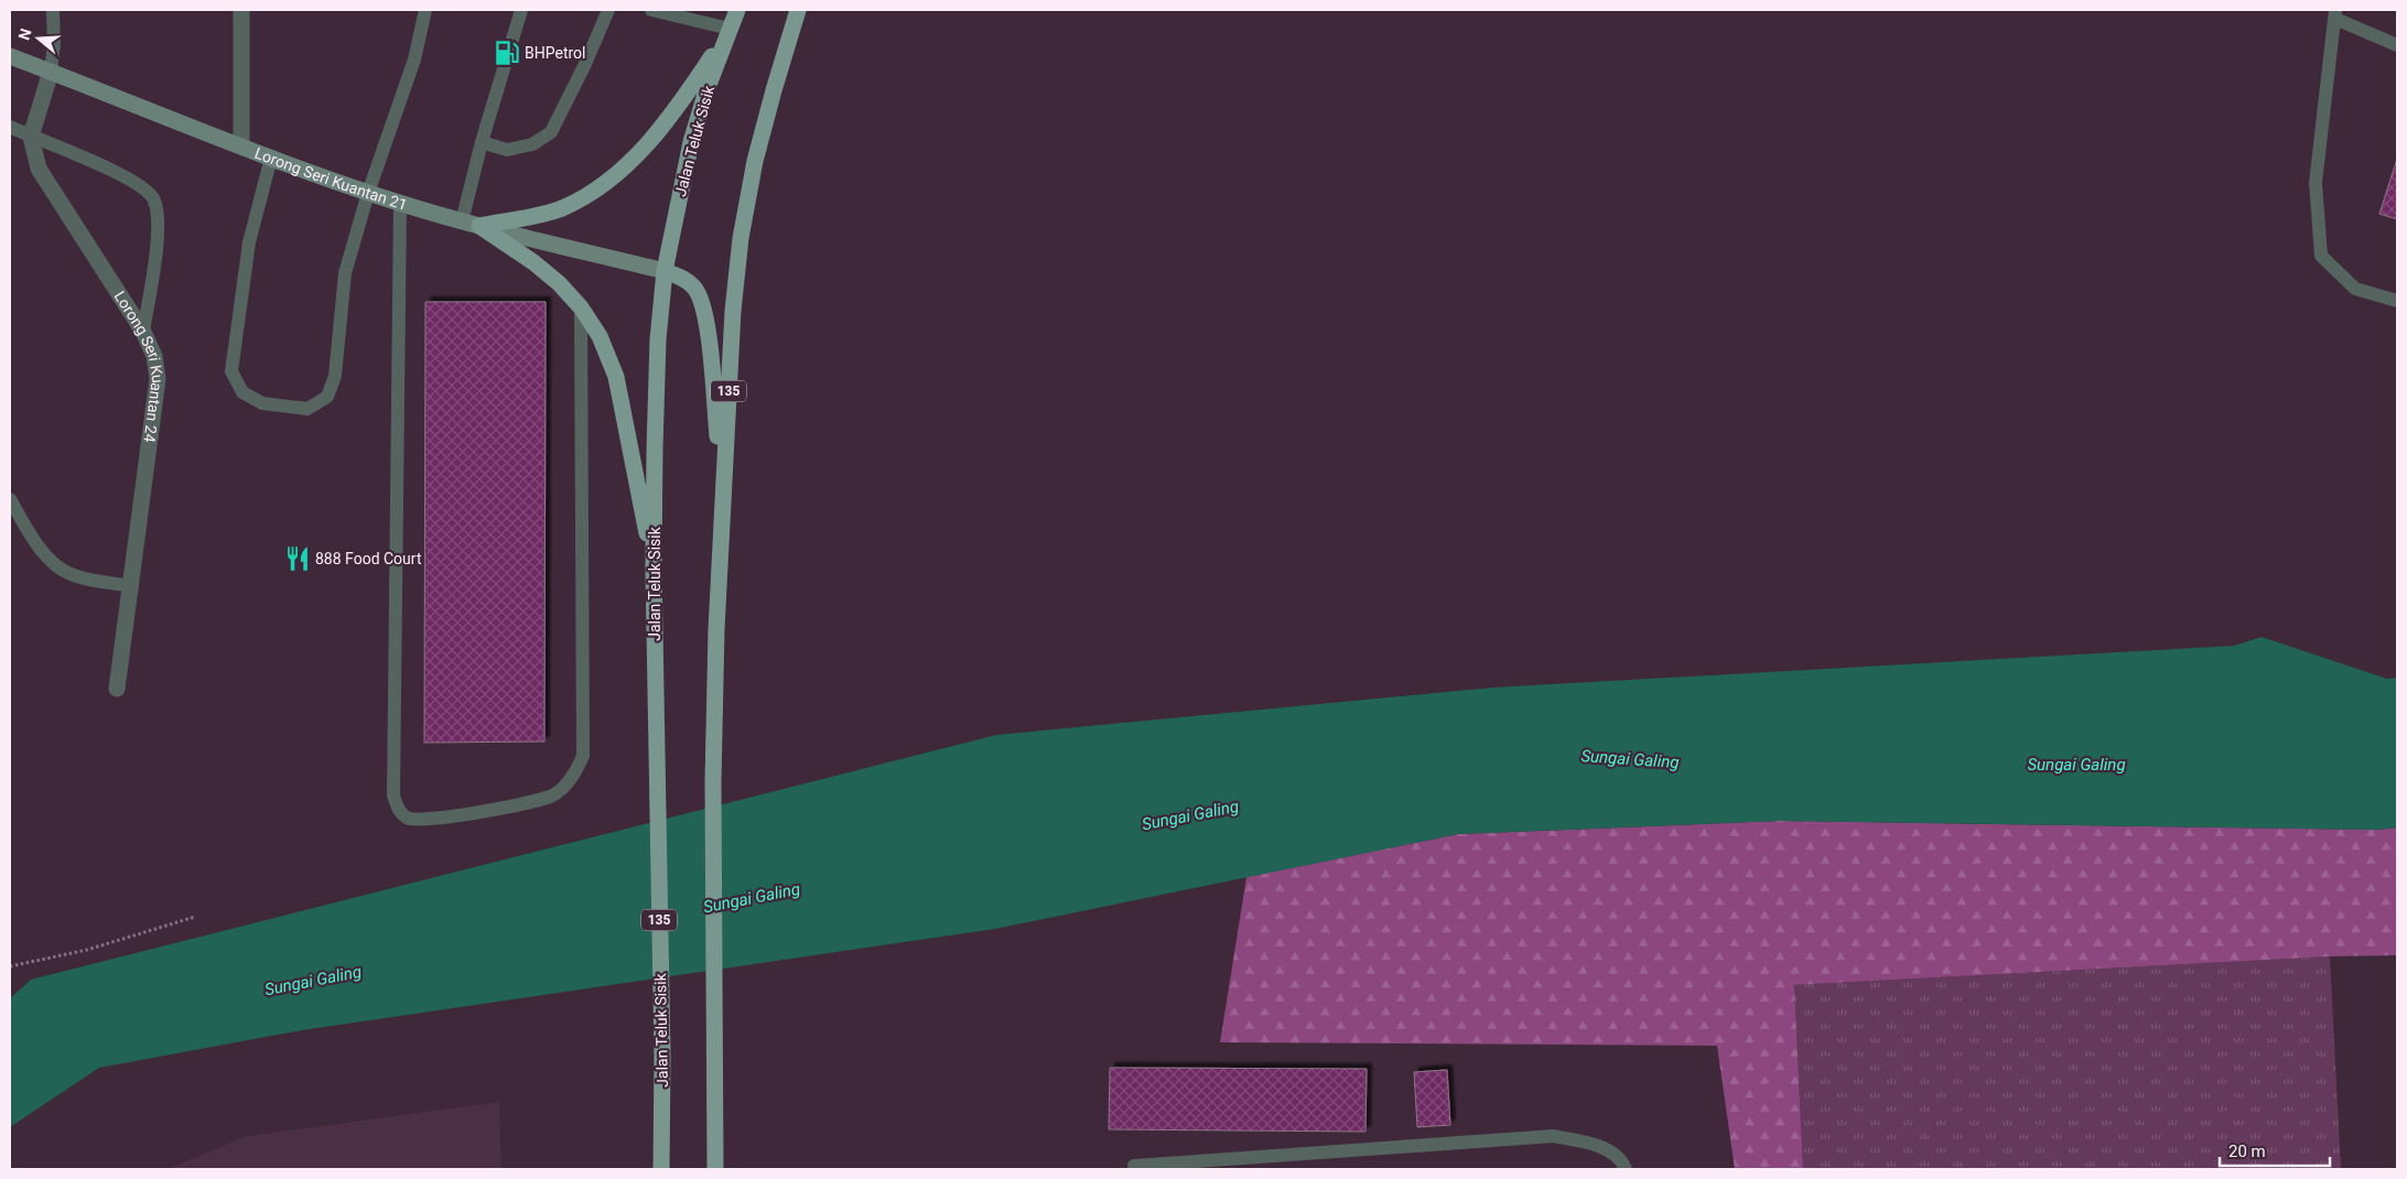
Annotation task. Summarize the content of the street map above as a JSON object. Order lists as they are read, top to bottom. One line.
{"streets":{"main road":["Jalan Teluk Sisik","135"],"street":["Lorong Seri Kuantan 21","Lorong Seri Kuantan 24"]},"crossings":[["Jalan Teluk Sisik","Lorong Seri Kuantan 21"]],"water":["Sungai Galing"],"places":{"fuel station":["BHPetrol"],"restaurant":["888 Food Court"]},"scale_bar":"20 m","north":"left"}
